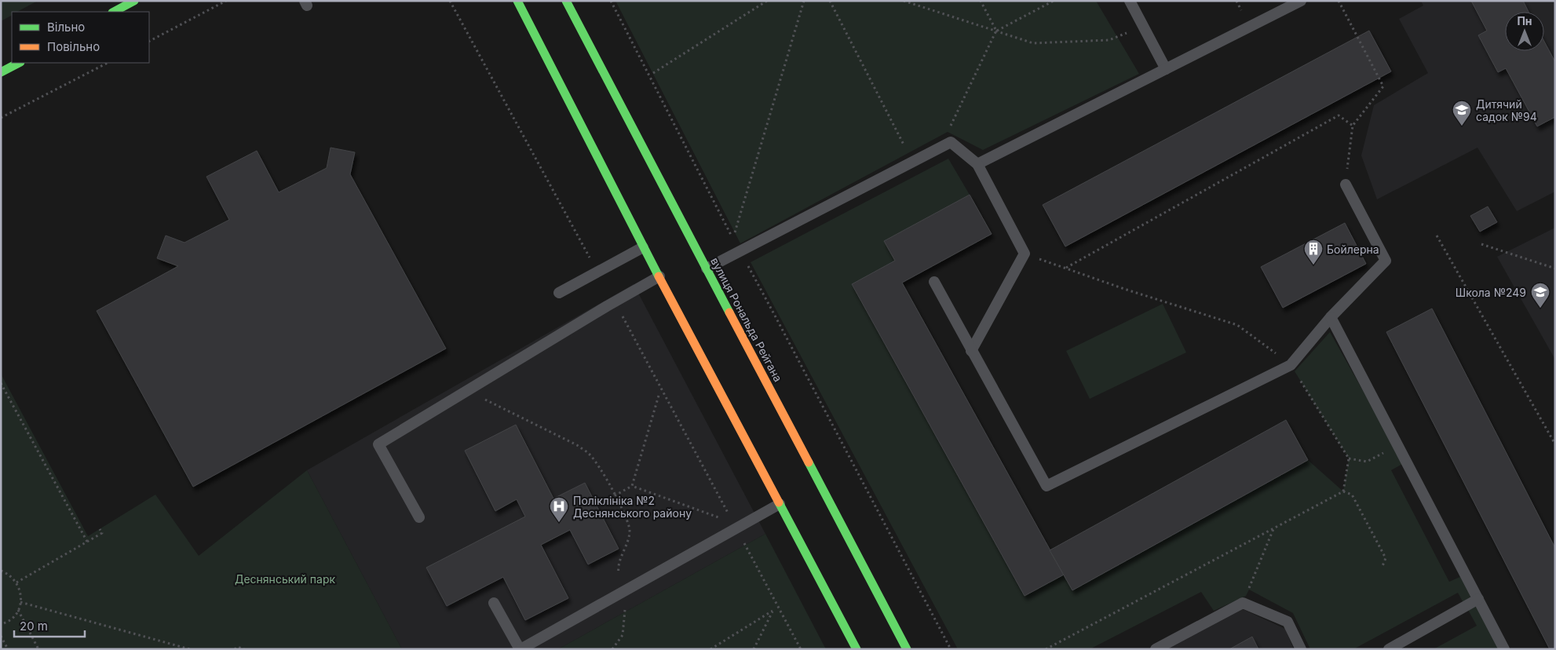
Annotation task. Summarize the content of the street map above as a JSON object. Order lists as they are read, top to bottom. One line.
{"streets":{"main road":["вулиця Рональда Рейгана"]},"parks":["Деснянський парк"],"places":{"school or university":["Дитячий садок №94","Школа №249"],"building":["Бойлерна"],"hospital":["Поліклініка №2 Деснянського району"]},"legend":["Вільно","Повільно"],"scale_bar":"20 m","north":"top"}
